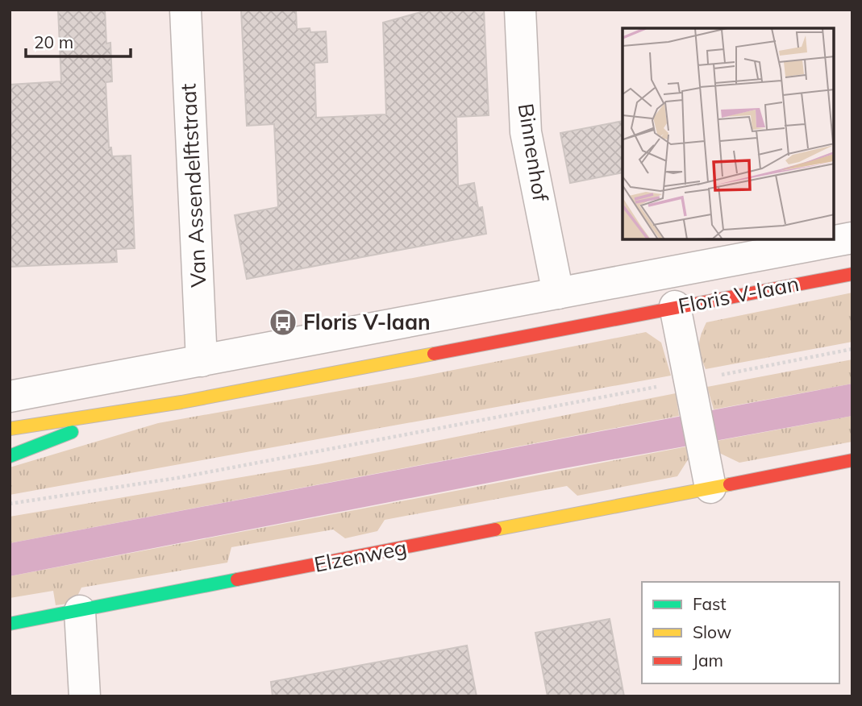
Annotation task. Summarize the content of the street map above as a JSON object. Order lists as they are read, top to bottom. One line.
{"streets":{"street":["Binnenhof","Van Assendelftstraat","Floris V-laan","Elzenweg"]},"crossings":[["Binnenhof","Floris V-laan"],["Van Assendelftstraat","Floris V-laan"]],"places":{"bus stop":["Floris V-laan"]},"legend":["Fast","Slow","Jam"],"scale_bar":"20 m"}
